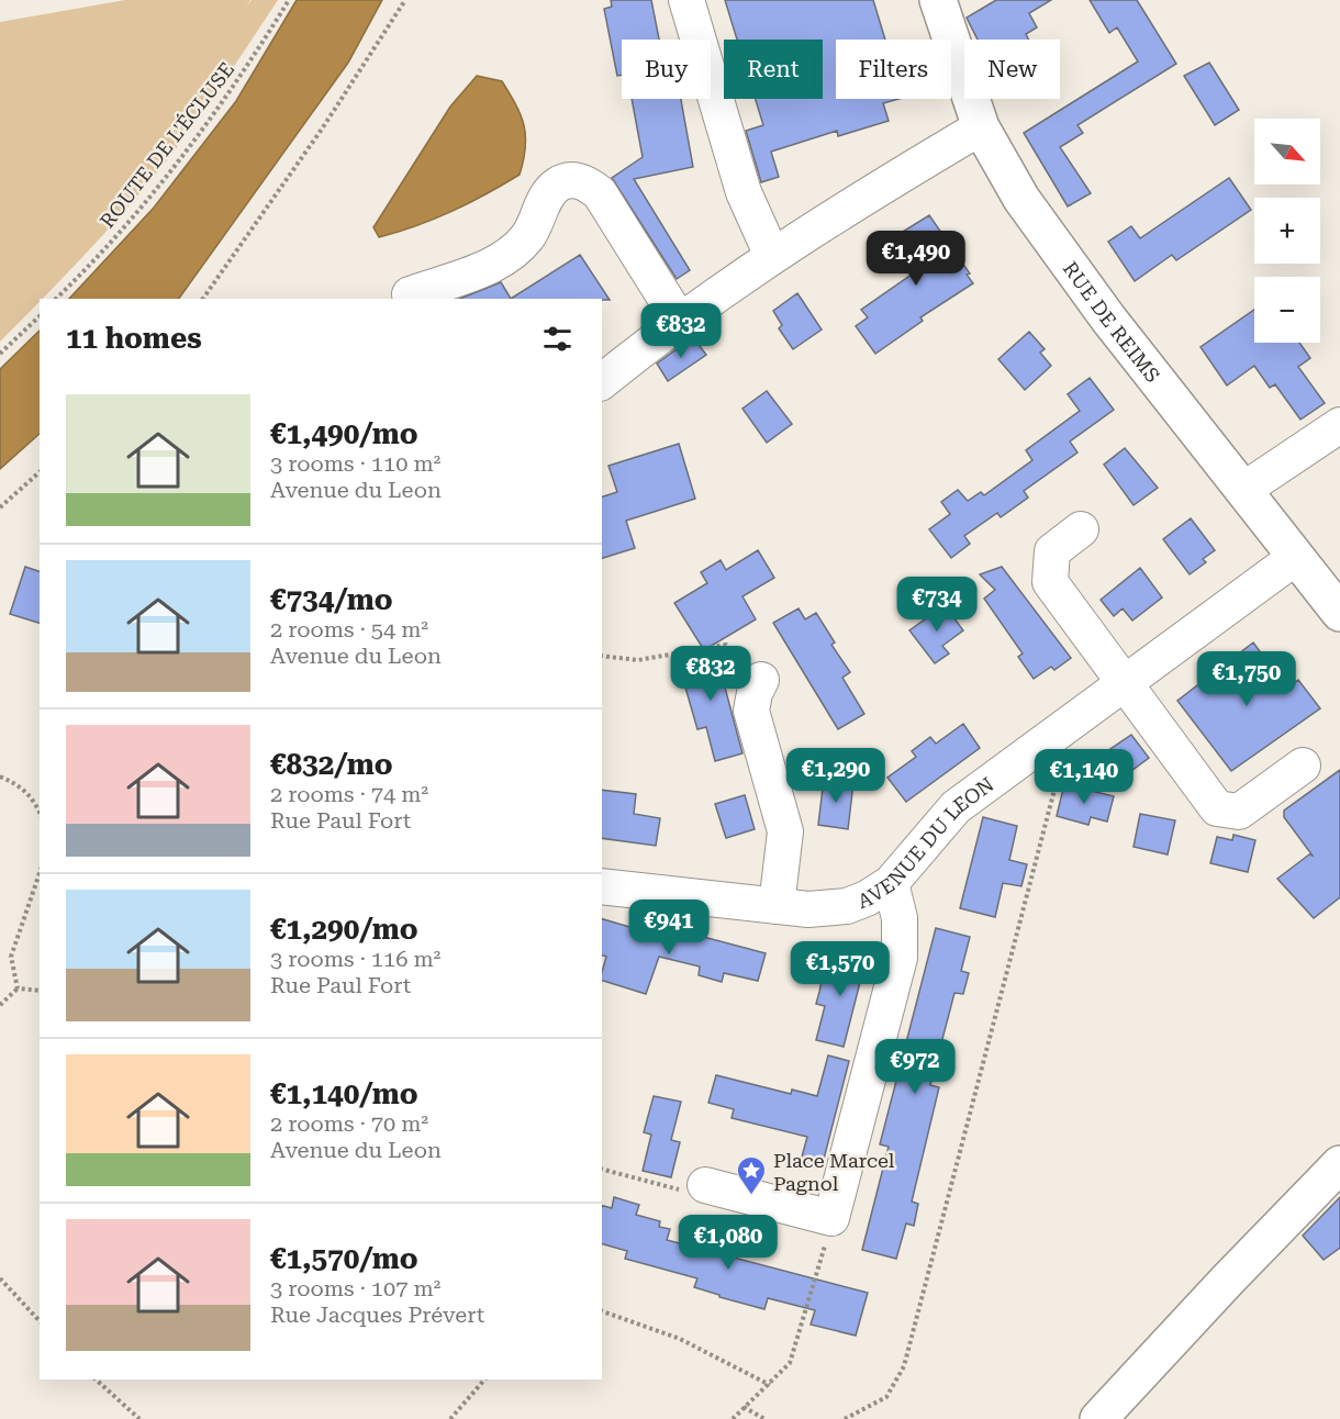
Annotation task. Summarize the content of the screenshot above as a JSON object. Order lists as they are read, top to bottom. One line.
{"streets":{"main road":["RUE DE REIMS"],"street":["AVENUE DU LEON"],"path":["ROUTE DE L'ÉCLUSE"]},"crossings":[["RUE DE REIMS","AVENUE DU LEON"]],"places":{"place":["Place Marcel Pagnol"]},"north":"bottom right","page":{"chip":["Buy","Rent","Filters","New"],"map_buttons":["+","−"],"price":["€1,490","€832","€734","€832","€1,750","€1,290","€1,140","€941","€1,570","€972","€1,080"],"heading":"11 homes","list":[{"name":"€1,490/mo","note":"3 rooms · 110 m² · Avenue du Leon"},{"name":"€734/mo","note":"2 rooms · 54 m² · Avenue du Leon"},{"name":"€832/mo","note":"2 rooms · 74 m² · Rue Paul Fort"},{"name":"€1,290/mo","note":"3 rooms · 116 m² · Rue Paul Fort"},{"name":"€1,140/mo","note":"2 rooms · 70 m² · Avenue du Leon"},{"name":"€1,570/mo","note":"3 rooms · 107 m² · Rue Jacques Prévert"}]}}
